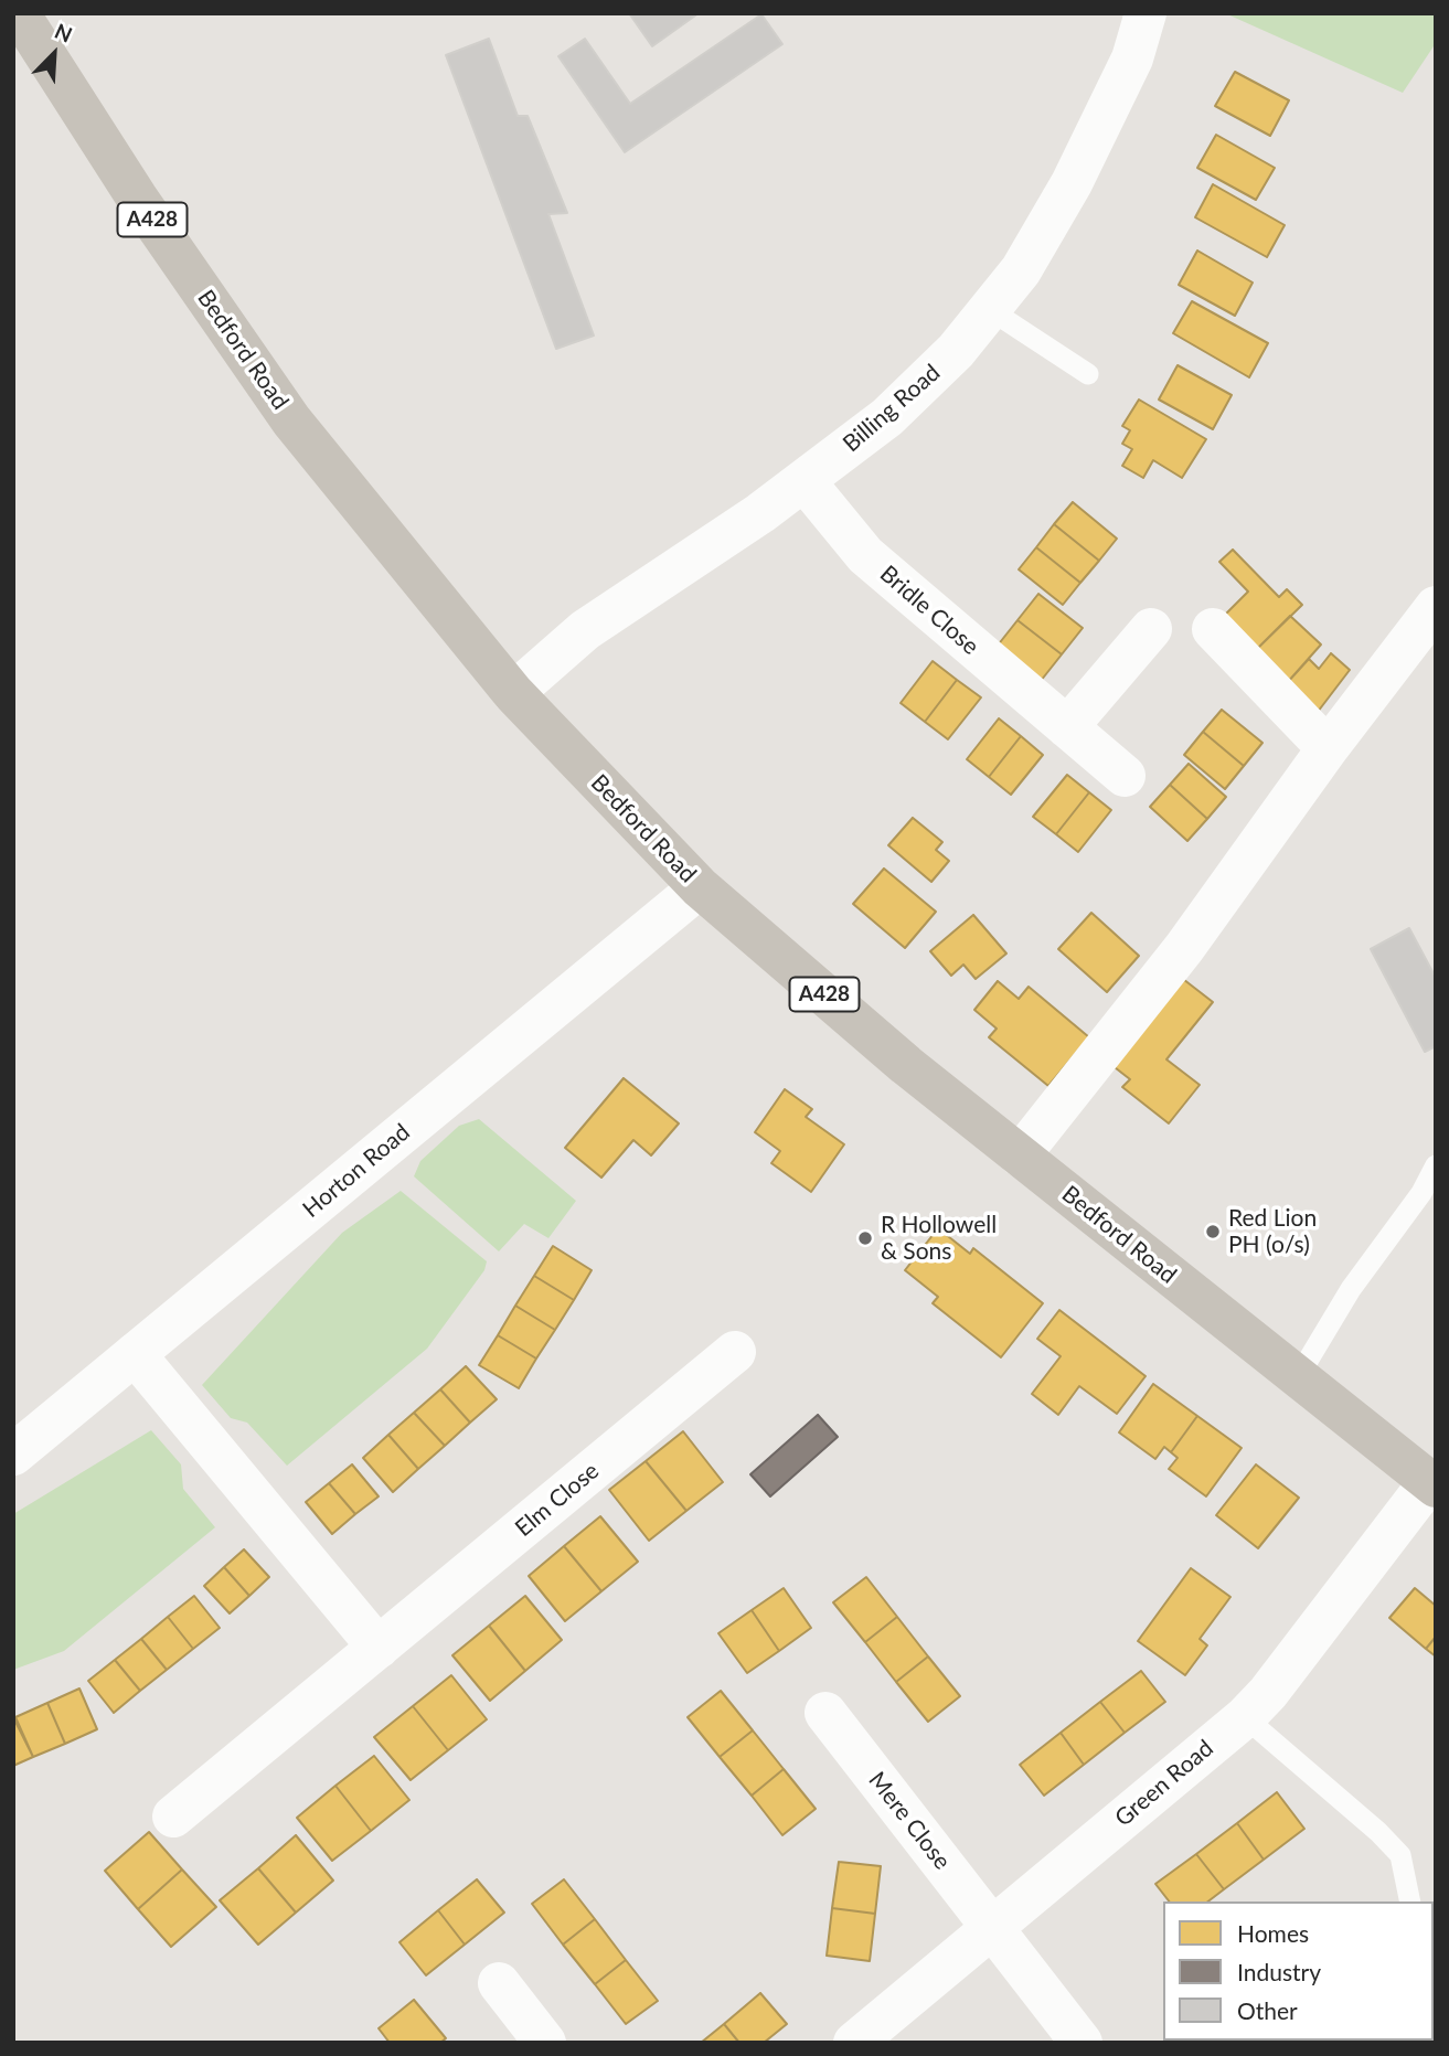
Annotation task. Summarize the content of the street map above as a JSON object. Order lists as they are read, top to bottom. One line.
{"streets":{"highway":["A428","Bedford Road"],"street":["Billing Road","Bridle Close","Horton Road","Elm Close","Green Road","Mere Close"]},"crossings":[["Bedford Road","Billing Road"],["Bedford Road","Horton Road"],["Bedford Road","Green Road"],["Billing Road","Bridle Close"],["Green Road","Mere Close"]],"places":["Red Lion PH (o/s)","R Hollowell & Sons"],"legend":["Homes","Industry","Other"],"north":"top right"}
